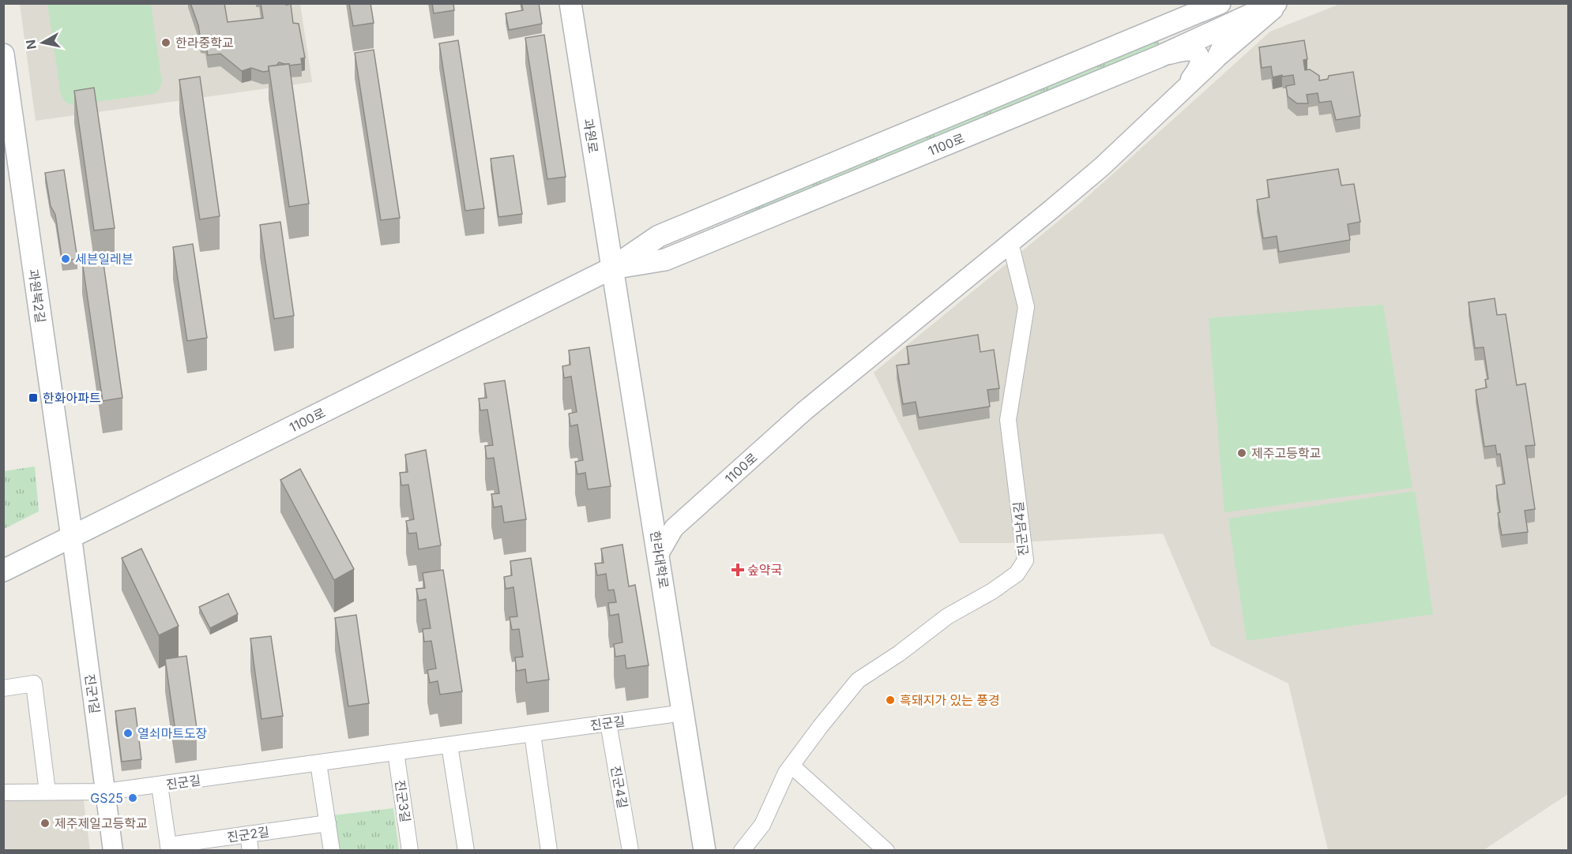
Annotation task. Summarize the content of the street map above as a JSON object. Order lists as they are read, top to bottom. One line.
{"streets":{"main road":["과원로","1100로","과원북2길","한라대학로"],"street":["진군남4길","진군1길","진군길","진군4길","진군3길","진군2길"]},"crossings":[["과원로","1100로"],["과원로","한라대학로"],["1100로","과원북2길"],["1100로","진군남4길"],["1100로","한라대학로"],["1100로","진군1길"],["과원북2길","진군1길"],["한라대학로","진군길"],["진군1길","진군길"],["진군길","진군4길"],["진군길","진군3길"],["진군길","진군2길"]],"places":{"other":["한라중학교","세븐일레븐","제주고등학교","흑돼지가 있는 풍경","열쇠마트도장","GS25","제주제일고등학교"],"transit":["한화아파트"],"health":["숲약국"]},"north":"left"}
